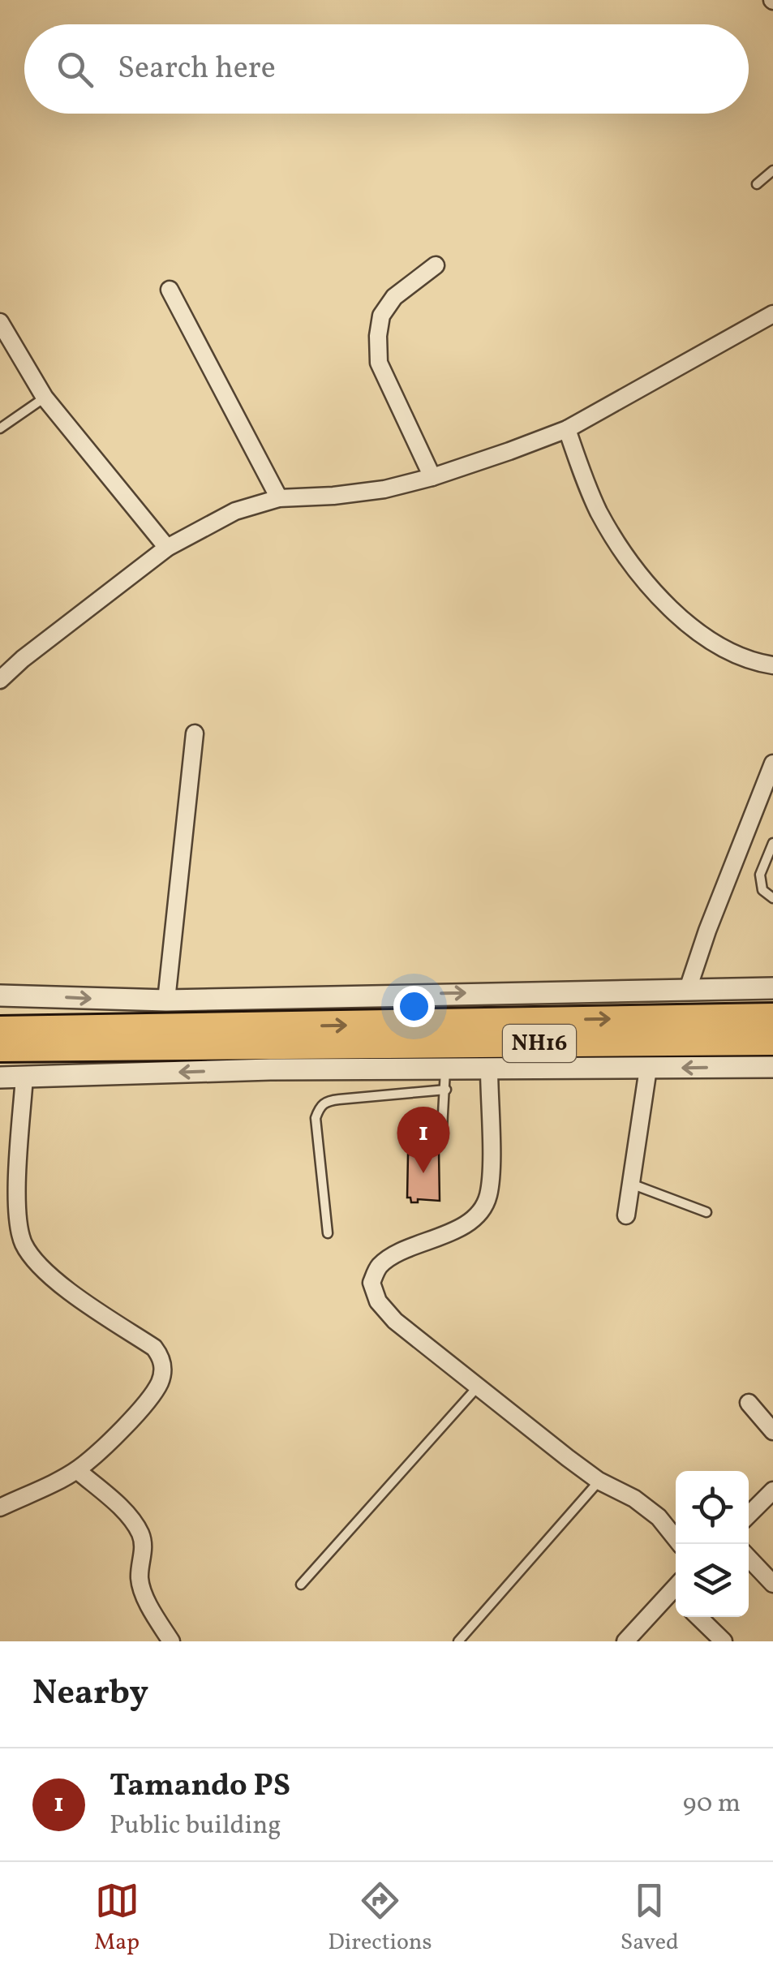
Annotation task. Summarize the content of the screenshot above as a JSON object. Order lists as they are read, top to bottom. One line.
{"streets":{"highway":["NH16"]},"page":{"search":"Search here","pins":"1","heading":"Nearby","list":[{"mark":"1","name":"Tamando PS","note":"Public building","value":"90 m"}],"nav":["Map","Directions","Saved"]}}
